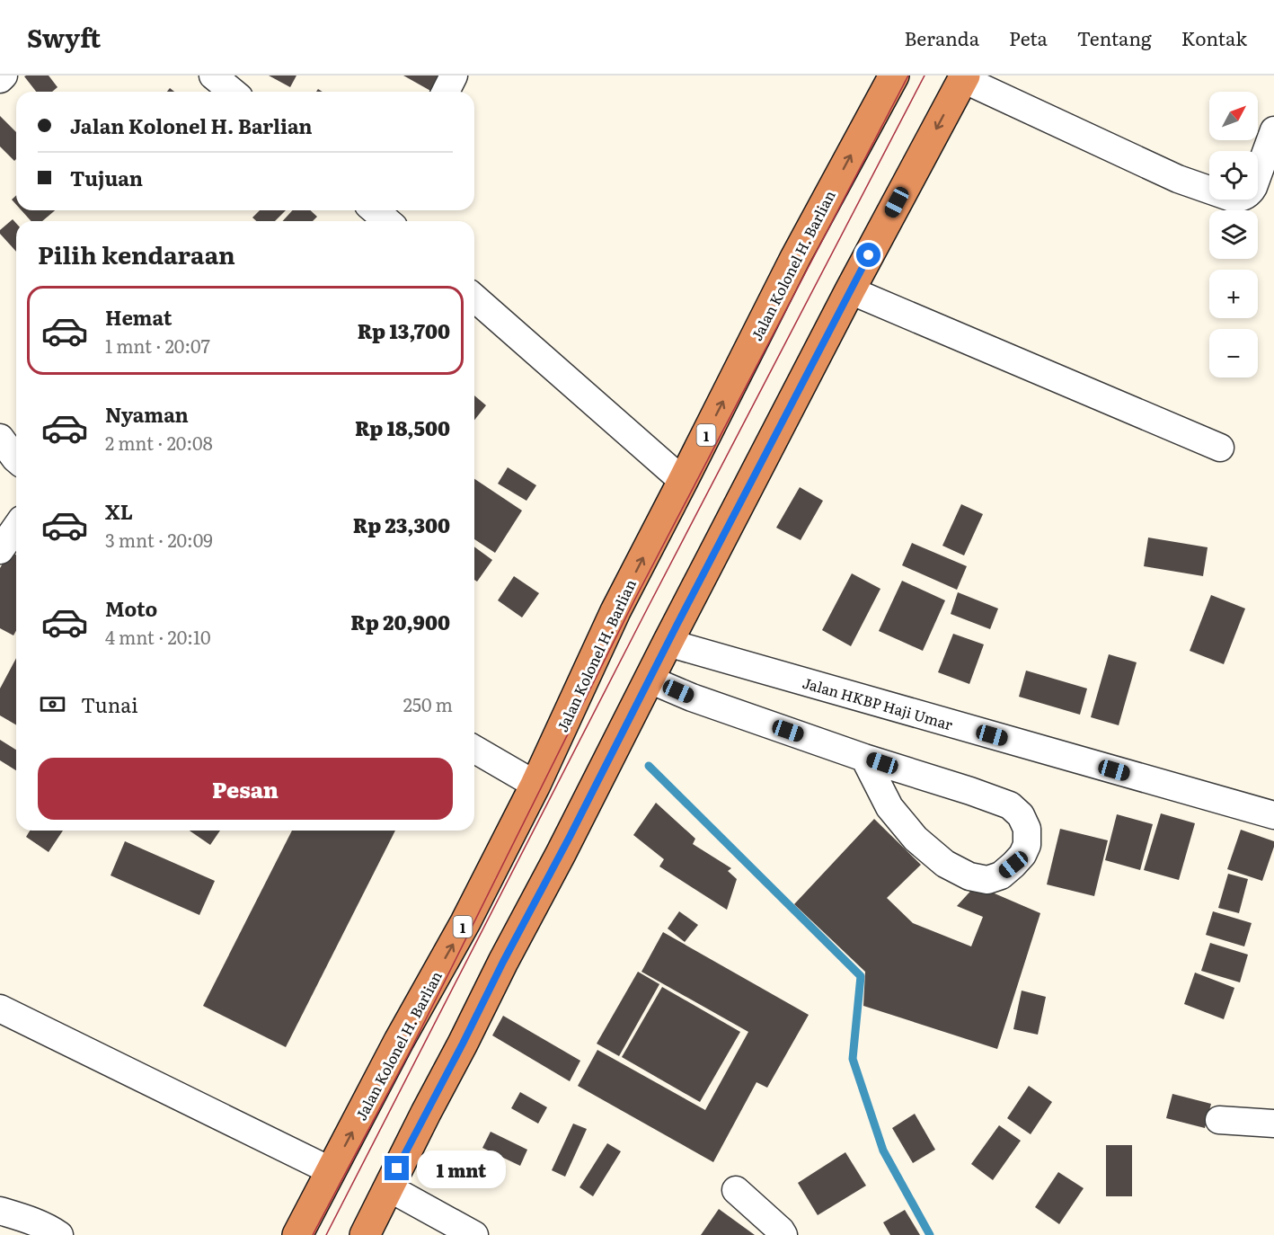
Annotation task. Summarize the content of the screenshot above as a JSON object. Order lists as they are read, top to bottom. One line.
{"streets":{"highway":["Jalan Kolonel H. Barlian","1"],"street":["Jalan HKBP Haji Umar"]},"north":"top right","page":{"header":"Swyft","nav":["Beranda","Peta","Tentang","Kontak"],"map_buttons":["+","−"],"banner":["Jalan Kolonel H. Barlian","Tujuan"],"heading":"Pilih kendaraan","list":[{"name":"Hemat","note":"1 mnt · 20:07","value":"Rp 13,700"},{"name":"Nyaman","note":"2 mnt · 20:08","value":"Rp 18,500"},{"name":"XL","note":"3 mnt · 20:09","value":"Rp 23,300"},{"name":"Moto","note":"4 mnt · 20:10","value":"Rp 20,900"}],"pay":["Tunai","250 m"],"buttons":"Pesan","bubble":"1 mnt"}}
